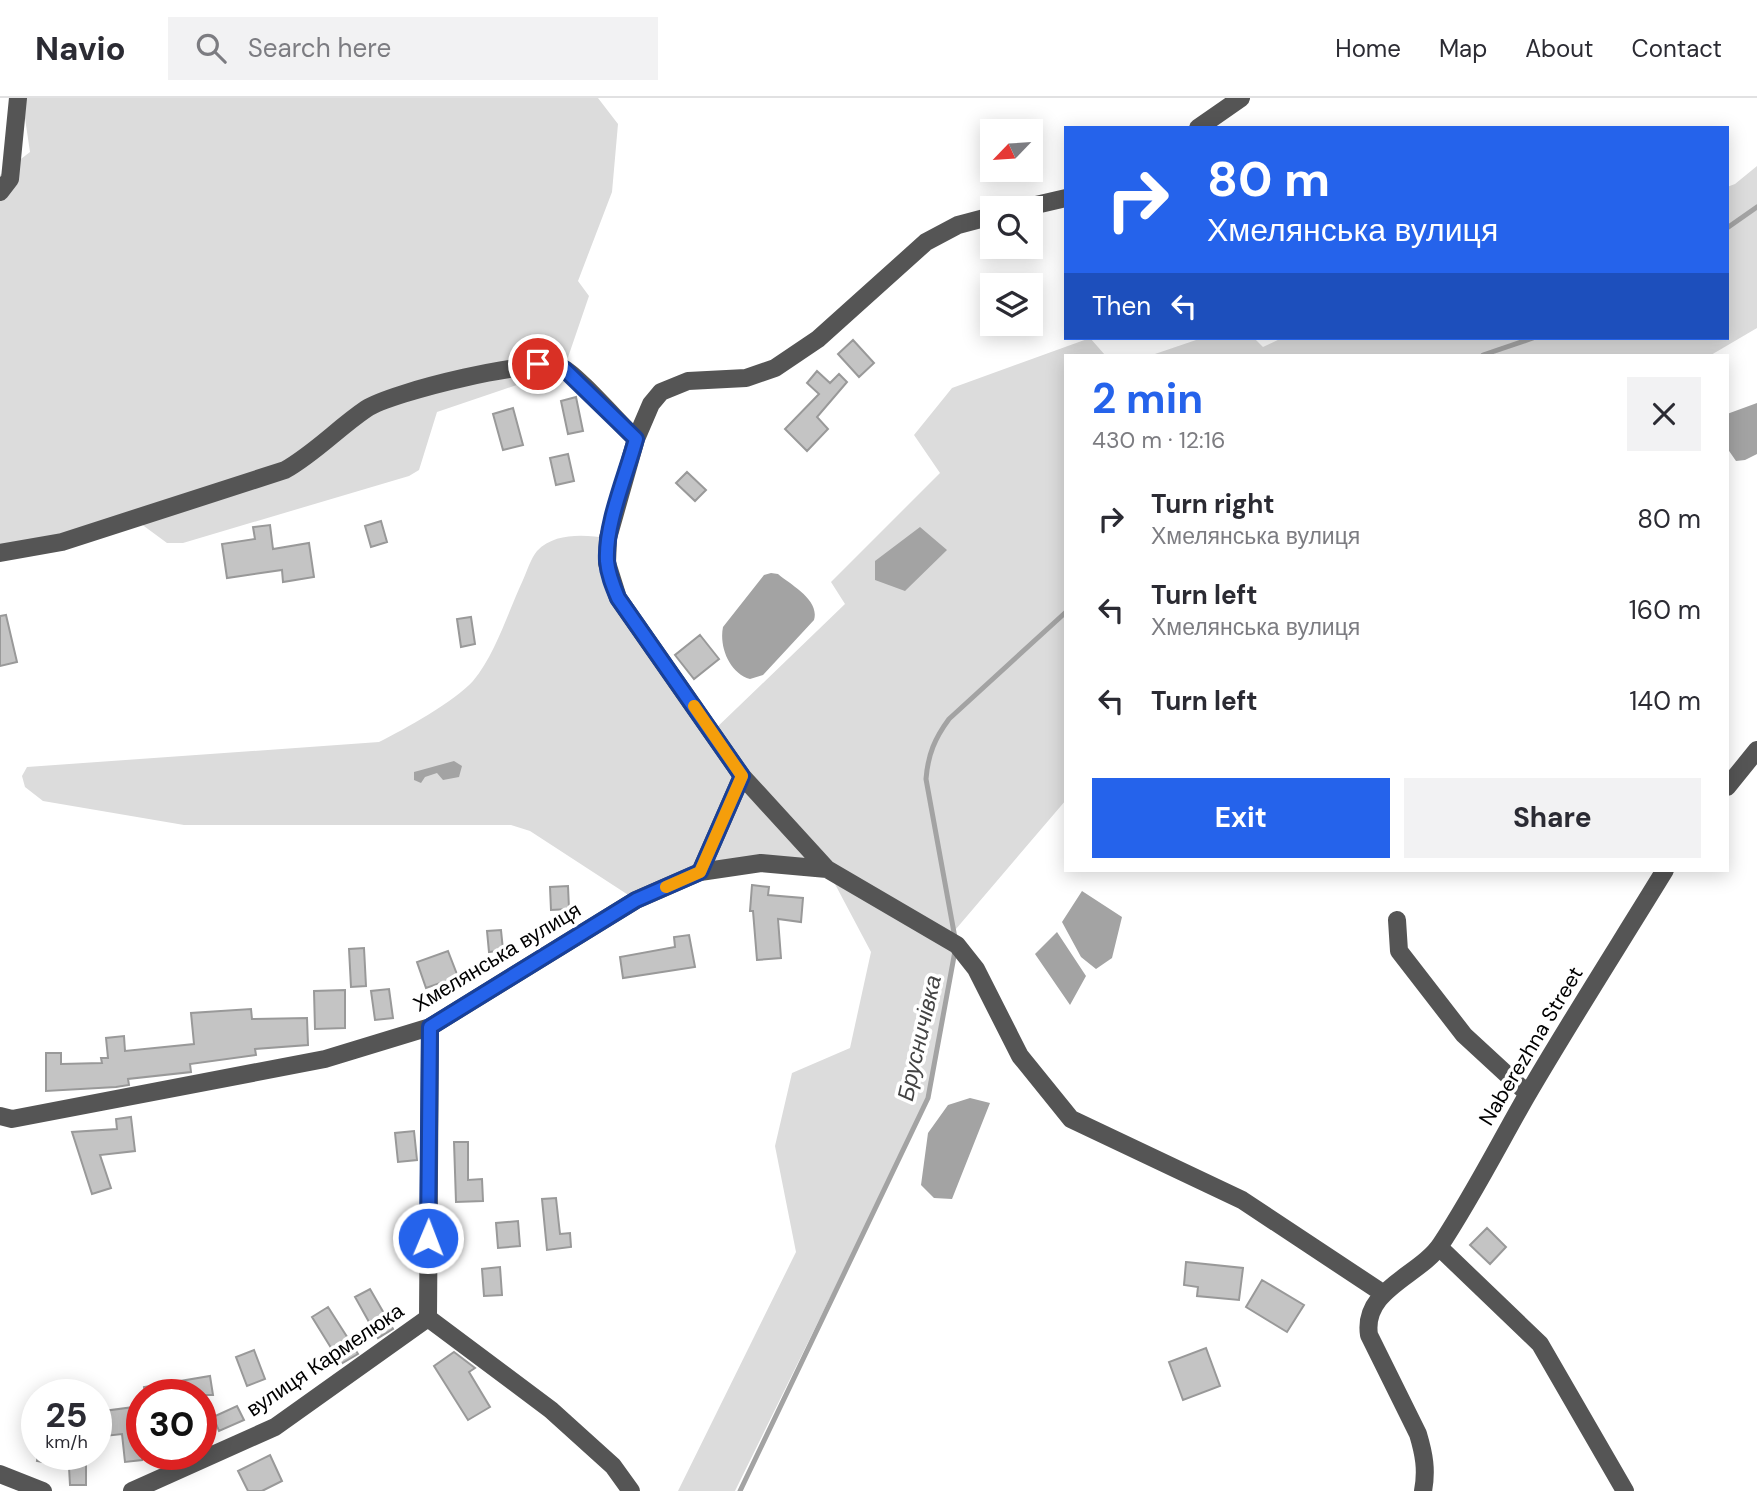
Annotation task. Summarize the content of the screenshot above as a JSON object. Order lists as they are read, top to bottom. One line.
{"streets":{"street":["Хмелянська вулиця","Naberezhna Street","вулиця Кармелюка"]},"water":["Брусничівка"],"north":"bottom left","page":{"header":"Navio","search":"Search here","nav":["Home","Map","About","Contact"],"turn":["80 m","Хмелянська вулиця"],"then":"Then","heading":["2 min","430 m · 12:16"],"list":[{"name":"Turn right","note":"Хмелянська вулиця","value":"80 m"},{"name":"Turn left","note":"Хмелянська вулиця","value":"160 m"},{"name":"Turn left","value":"140 m"}],"buttons":["Exit","Share"],"speed":"25 km/h","limit":"30"}}
